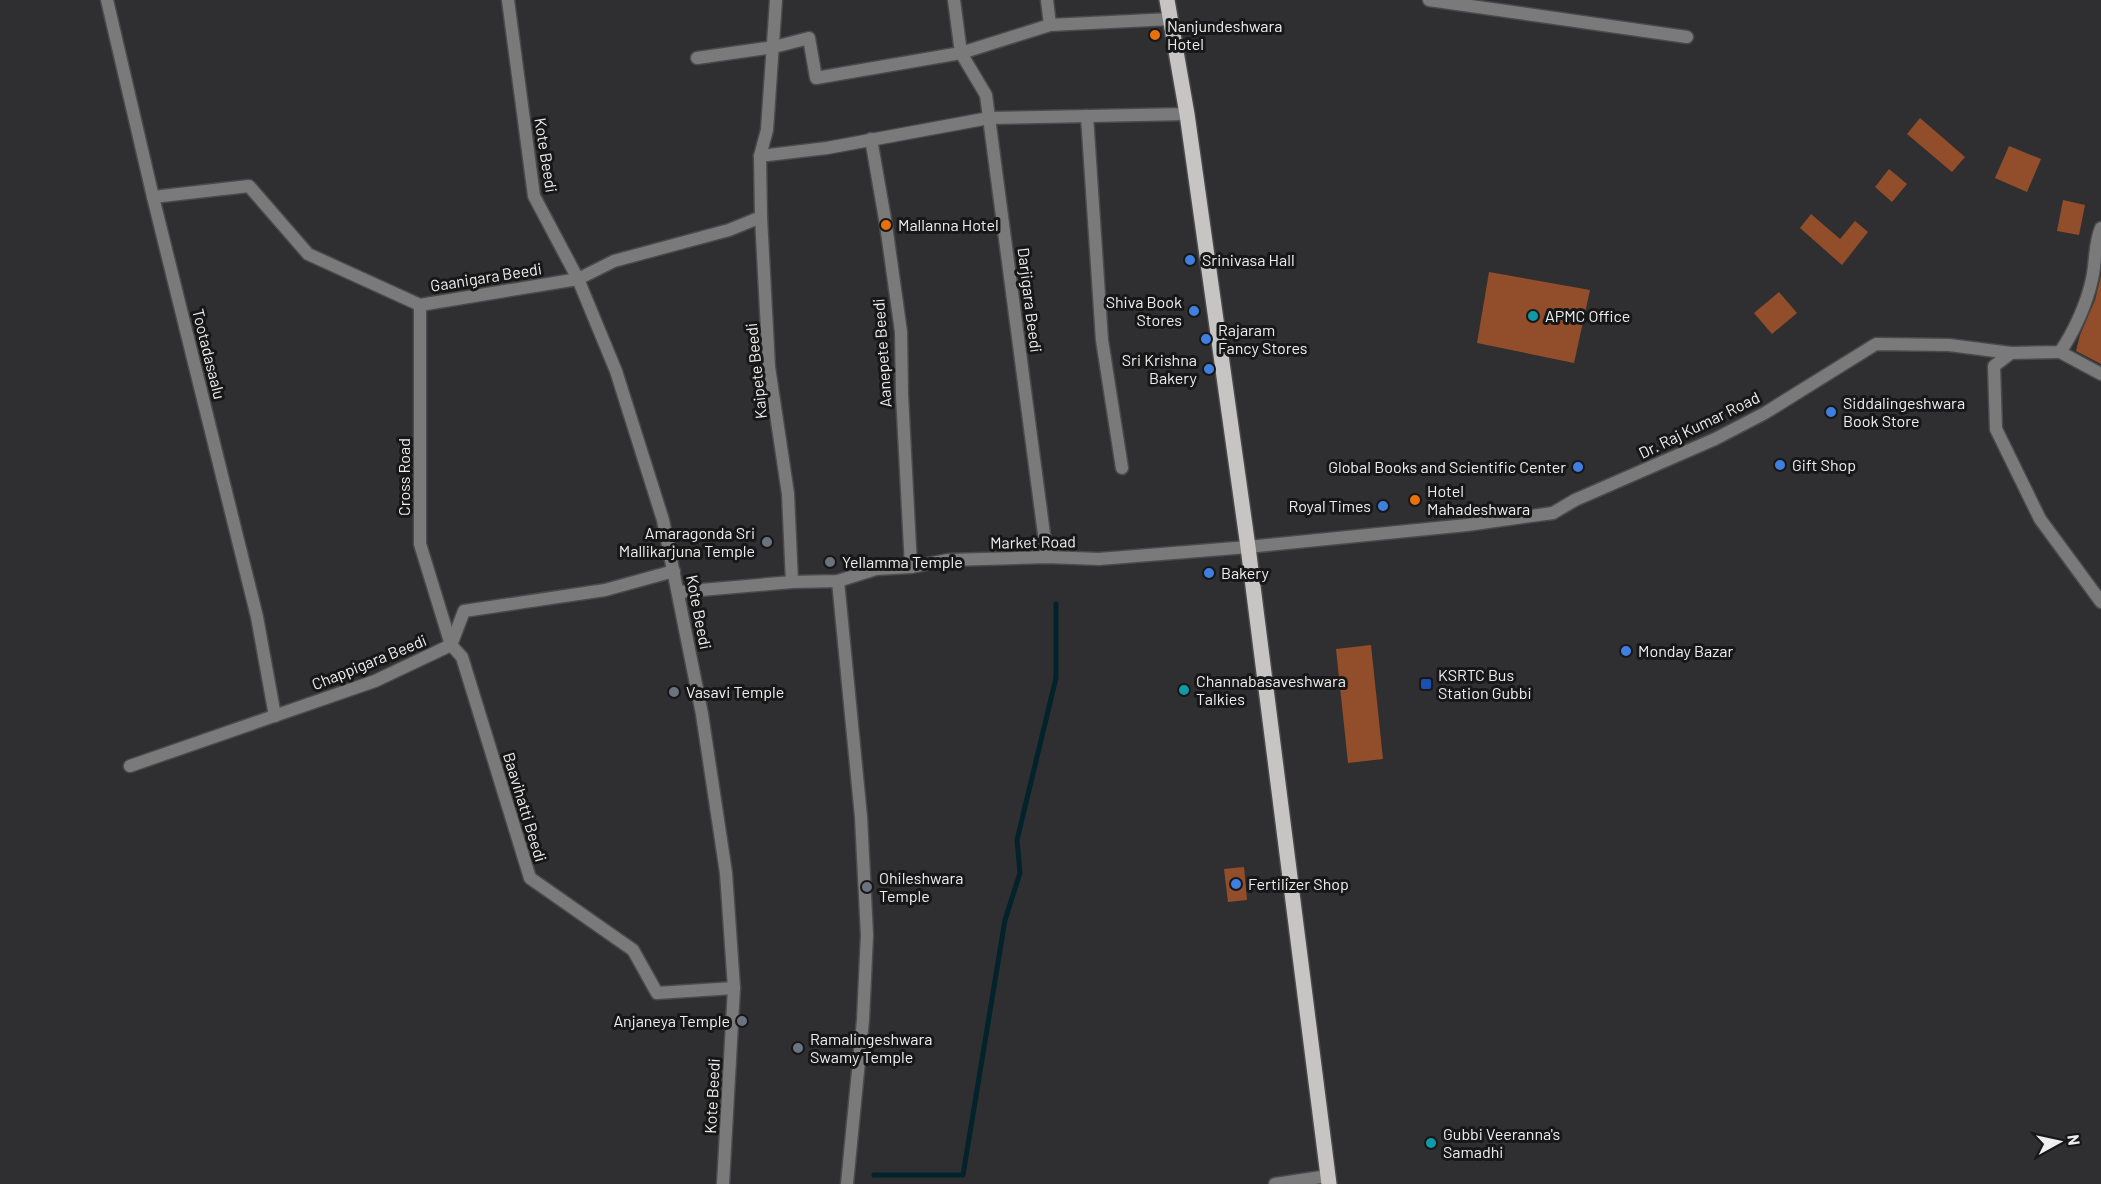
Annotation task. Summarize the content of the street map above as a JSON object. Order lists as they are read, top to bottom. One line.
{"streets":{"street":["Kote Beedi","Gaanigara Beedi","Darjigara Beedi","Aanepete Beedi","Tootadasaalu","Kaipete Beedi","Dr. Raj Kumar Road","Cross Road","Market Road","Chappigara Beedi","Baavihatti Beedi"]},"crossings":[["Kote Beedi","Gaanigara Beedi"],["Kote Beedi","Market Road"],["Kote Beedi","Chappigara Beedi"],["Kote Beedi","Baavihatti Beedi"],["Gaanigara Beedi","Tootadasaalu"],["Gaanigara Beedi","Kaipete Beedi"],["Gaanigara Beedi","Cross Road"],["Darjigara Beedi","Market Road"],["Aanepete Beedi","Market Road"],["Tootadasaalu","Chappigara Beedi"],["Kaipete Beedi","Market Road"],["Dr. Raj Kumar Road","Market Road"],["Cross Road","Chappigara Beedi"],["Cross Road","Baavihatti Beedi"],["Chappigara Beedi","Baavihatti Beedi"]],"places":{"other":["Nanjundeshwara Hotel","Mallanna Hotel","Srinivasa Hall","Shiva Book Stores","APMC Office","Rajaram Fancy Stores","Sri Krishna Bakery","Siddalingeshwara Book Store","Gift Shop","Global Books and Scientific Center","Hotel Mahadeshwara","Royal Times","Amaragonda Sri Mallikarjuna Temple","Yellamma Temple","Bakery","Monday Bazar","Channabasaveshwara Talkies","Vasavi Temple","Fertilizer Shop","Ohileshwara Temple","Anjaneya Temple","Ramalingeshwara Swamy Temple","Gubbi Veeranna's Samadhi"],"transit":["KSRTC Bus Station Gubbi"]},"north":"right"}
